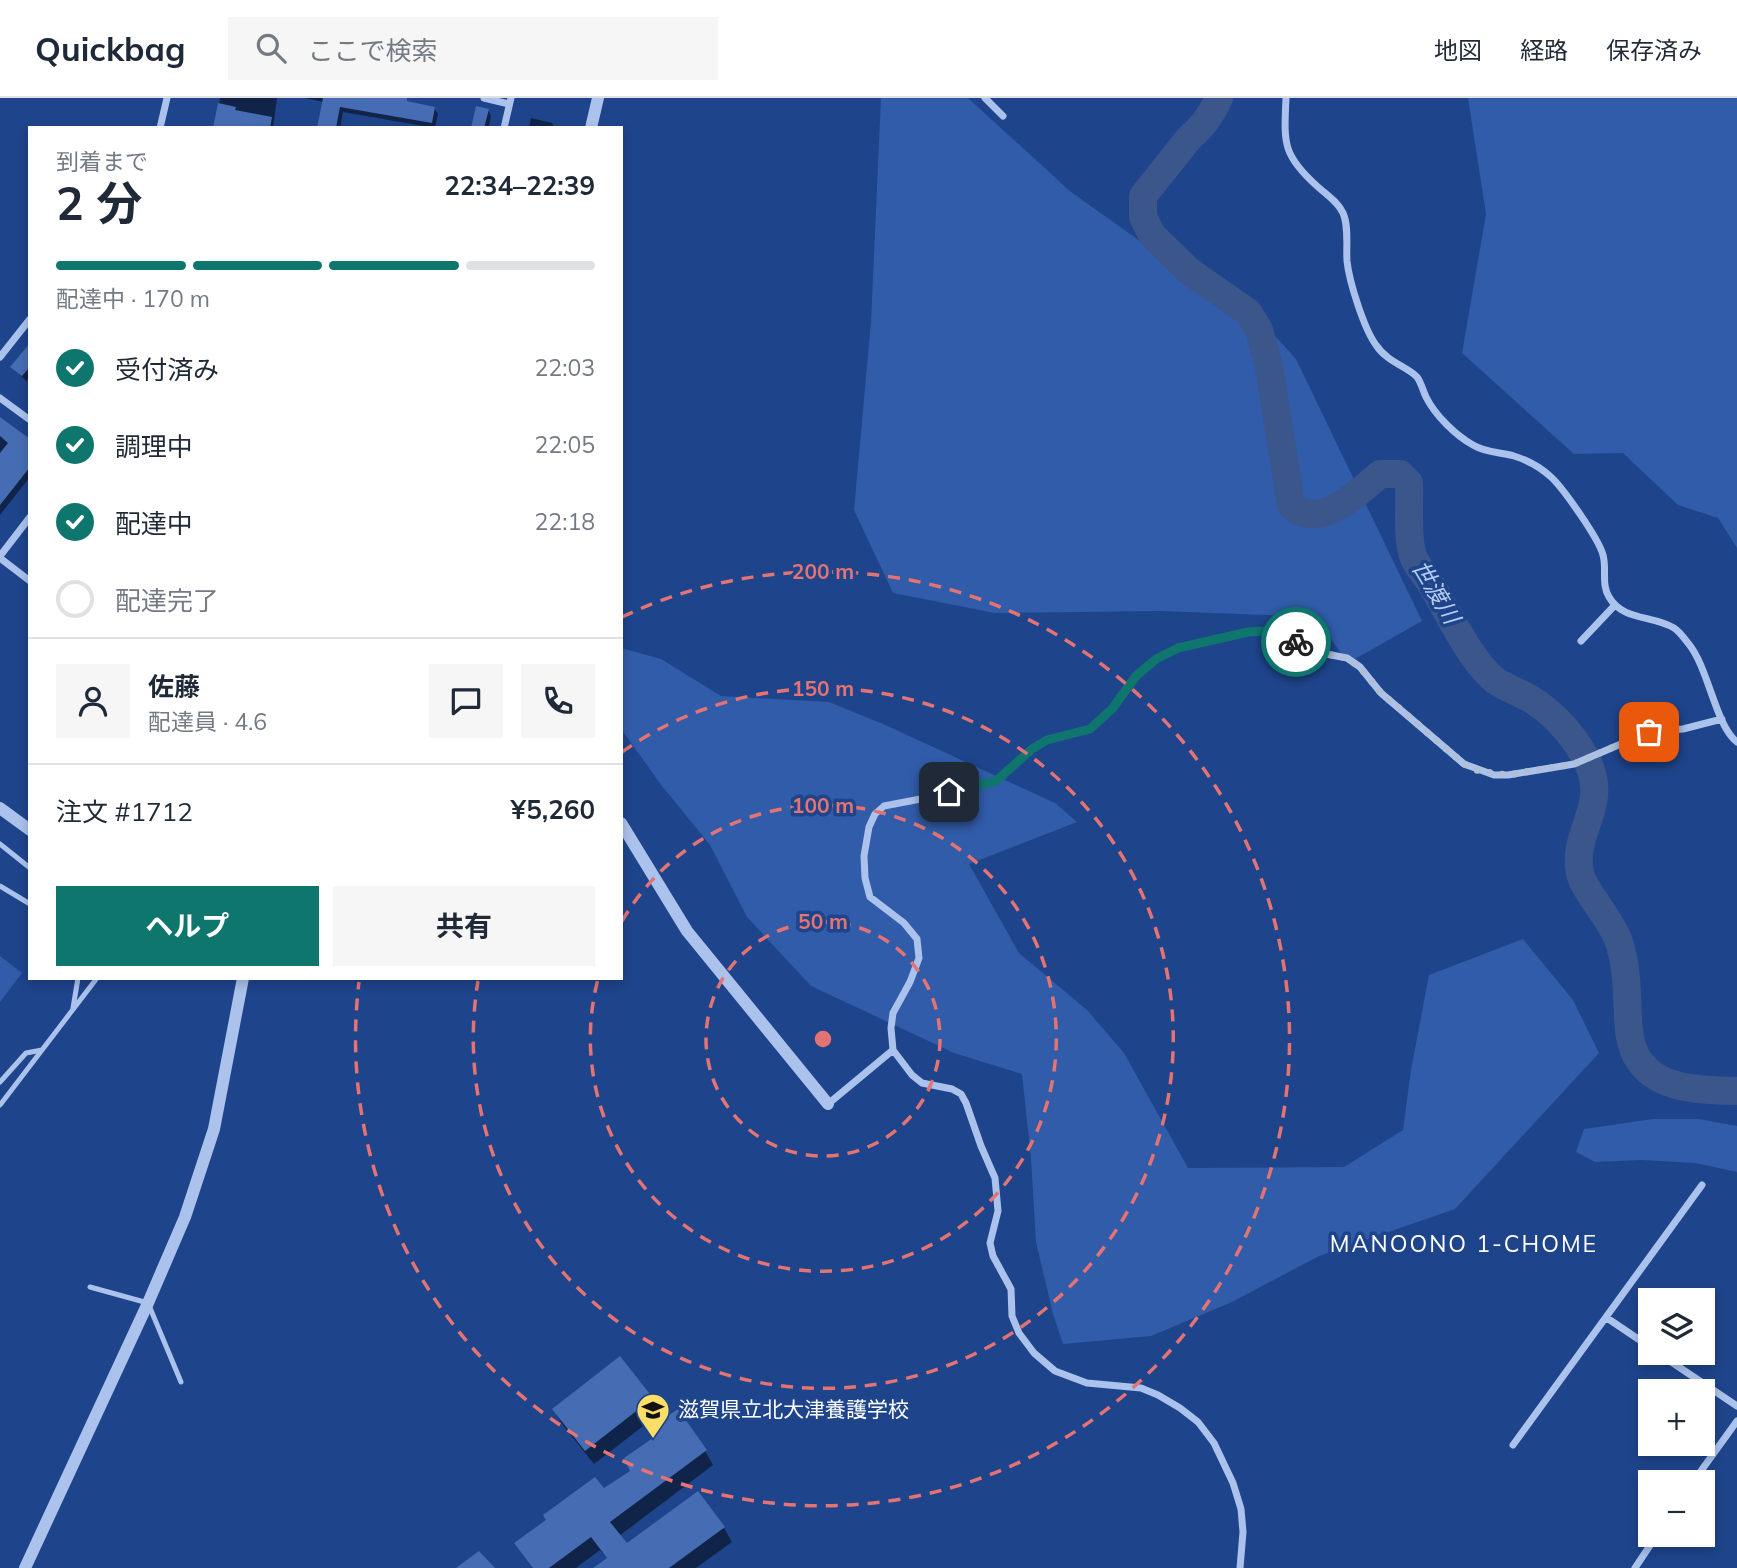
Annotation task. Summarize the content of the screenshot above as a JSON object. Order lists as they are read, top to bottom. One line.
{"districts":["MANOONO 1-CHOME"],"water":["世渡川"],"places":{"school or university":["滋賀県立北大津養護学校"]},"page":{"header":"Quickbag","search":"ここで検索","nav":["地図","経路","保存済み"],"heading":["2 分","到着まで","22:34–22:39"],"panel":["佐藤","配達員 · 4.6","注文 #1712","¥5,260"],"bar":"配達中 · 170 m","list":[["受付済み","22:03"],["調理中","22:05"],["配達中","22:18"],"配達完了"],"buttons":["ヘルプ","共有"],"map_buttons":["+","−"]},"rings":["200 m","150 m","100 m","50 m"]}
